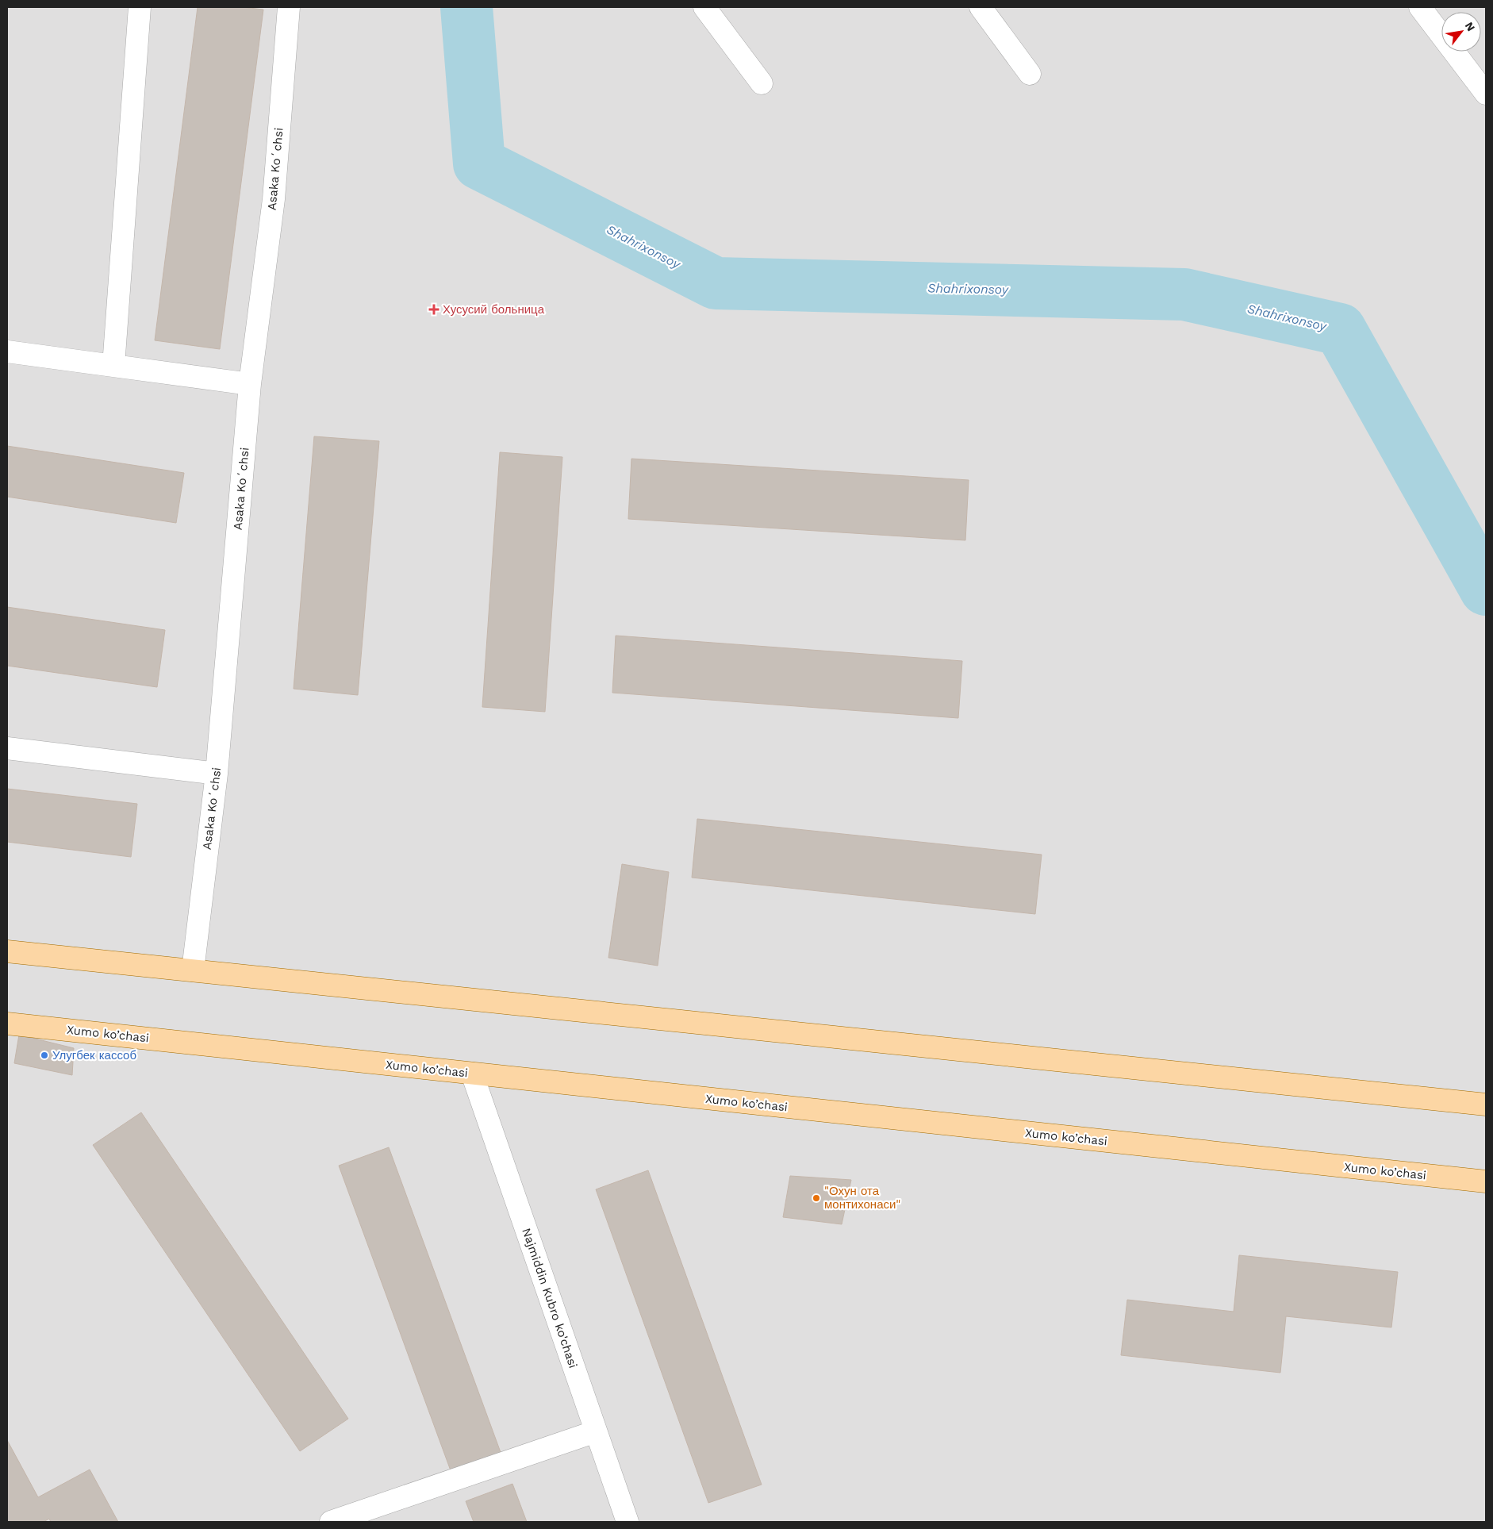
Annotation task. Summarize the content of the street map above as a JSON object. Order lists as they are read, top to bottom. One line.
{"streets":{"main road":["Xumo ko’chasi"],"street":["Asaka Koʻchsi","Najmiddin Kubro ko'chasi"]},"crossings":[["Xumo ko’chasi","Najmiddin Kubro ko'chasi"]],"water":["Shahrixonsoy"],"places":{"health":["Хусусий больница"],"other":["Улугбек кассоб","\"Охун ота монтихонаси\""]},"north":"top right"}
